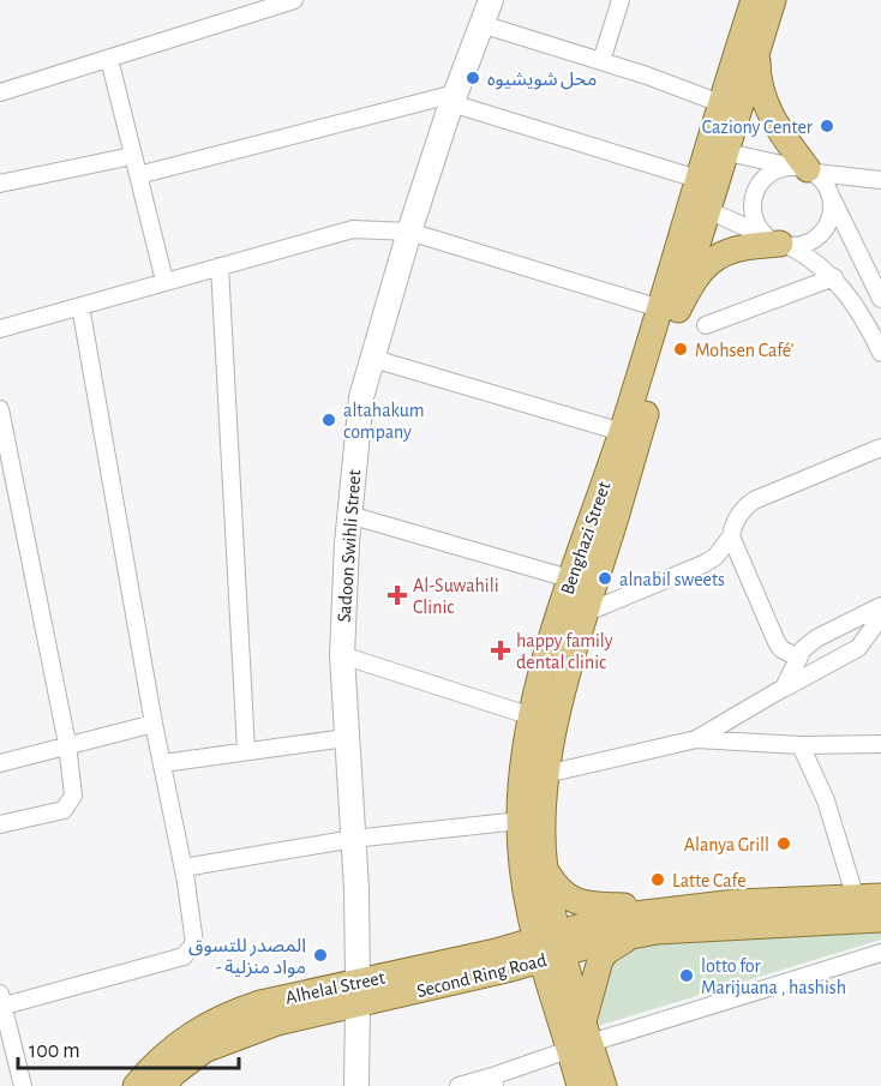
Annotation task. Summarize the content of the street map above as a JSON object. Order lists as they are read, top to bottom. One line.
{"streets":{"main road":["Benghazi Street","Sadoon Swihli Street","Alhelal Street"]},"crossings":[["Benghazi Street","Alhelal Street"],["Sadoon Swihli Street","Alhelal Street"]],"places":{"other":["محل شويشيوه","Caziony Center","Mohsen Café'","altahakum company","alnabil sweets","Alanya Grill","Latte Cafe","المصدر للتسوق - مواد منزلية","lotto for Marijuana , hashish"],"health":["Al-Suwahili Clinic","happy family dental clinic"]},"scale_bar":"100 m"}
